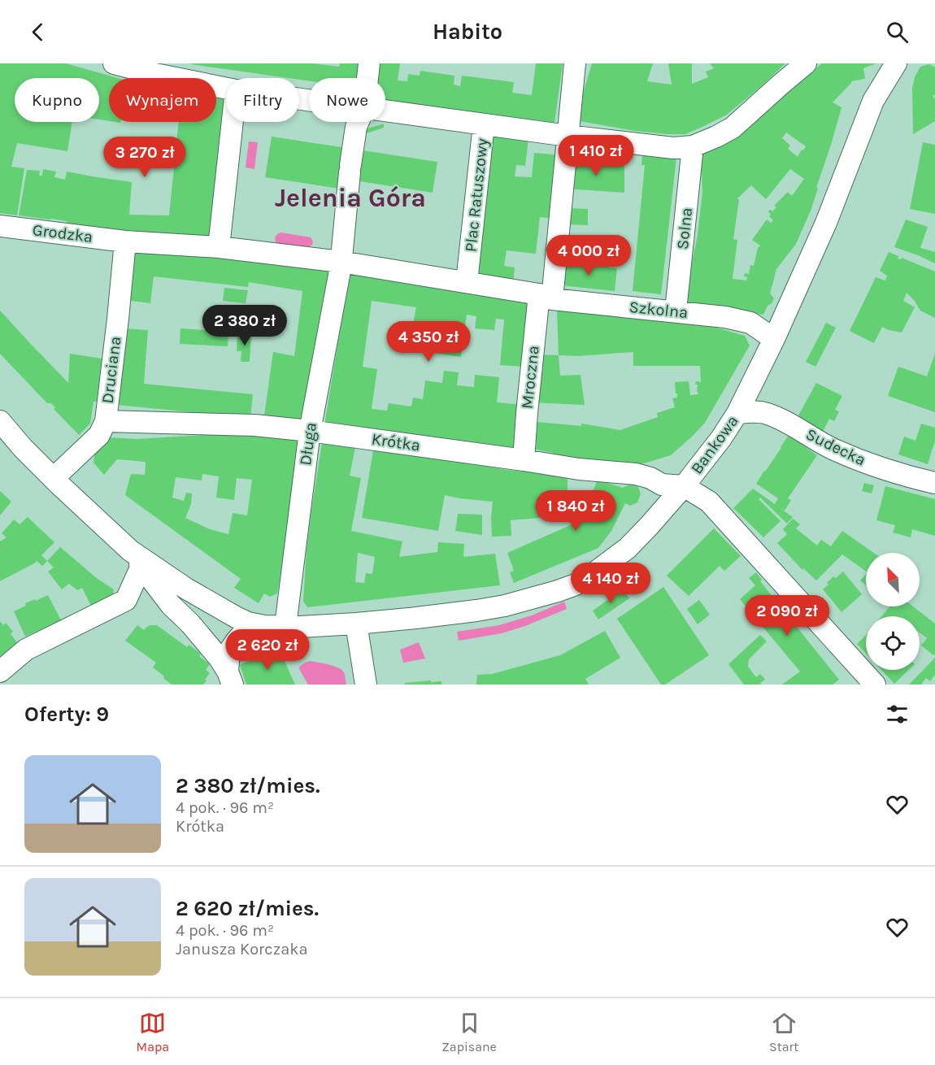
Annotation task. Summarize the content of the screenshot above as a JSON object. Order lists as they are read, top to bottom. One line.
{"streets":{"street":["Plac Ratuszowy","Solna","Grodzka","Szkolna","Druciana","Mroczna","Krótka","Długa","Bankowa","Sudecka"]},"crossings":[["Solna","Szkolna"],["Grodzka","Druciana"],["Szkolna","Mroczna"],["Szkolna","Bankowa"],["Druciana","Krótka"],["Mroczna","Krótka"],["Krótka","Długa"],["Krótka","Bankowa"],["Długa","Bankowa"],["Bankowa","Sudecka"]],"districts":["Jelenia Góra"],"north":"top left","page":{"header":"Habito","chip":["Kupno","Wynajem","Filtry","Nowe"],"price":["1 410 zł","3 270 zł","4 000 zł","2 380 zł","4 350 zł","1 840 zł","4 140 zł","2 090 zł","2 620 zł"],"heading":"Oferty: 9","list":[{"name":"2 380 zł/mies.","note":"4 pok. · 96 m² · Krótka"},{"name":"2 620 zł/mies.","note":"4 pok. · 96 m² · Janusza Korczaka"}],"tabs":["Mapa","Zapisane","Start"]}}
